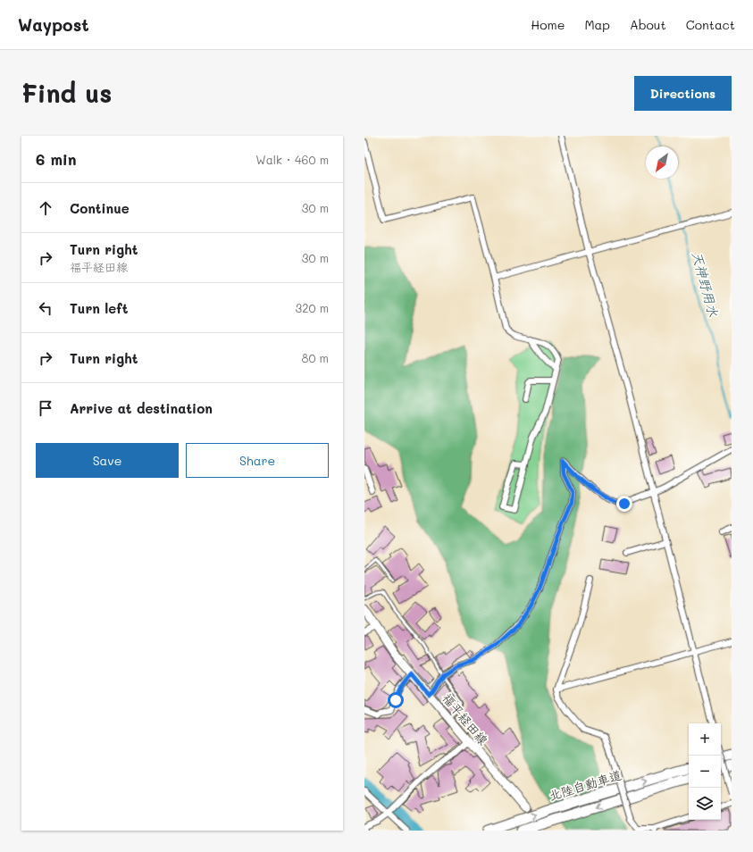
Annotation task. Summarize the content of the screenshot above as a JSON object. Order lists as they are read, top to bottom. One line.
{"streets":{"highway":["北陸自動車道"],"main road":["福平経田線"]},"water":["天神野用水"],"north":"bottom left","page":{"header":"Waypost","nav":["Home","Map","About","Contact"],"buttons":["Directions",["Save","Share"]],"title":"Find us","heading":["6 min","Walk · 460 m"],"list":[["Continue","30 m"],["Turn right","福平経田線","30 m"],["Turn left","320 m"],["Turn right","80 m"],"Arrive at destination"],"map_buttons":["+","−"]}}
